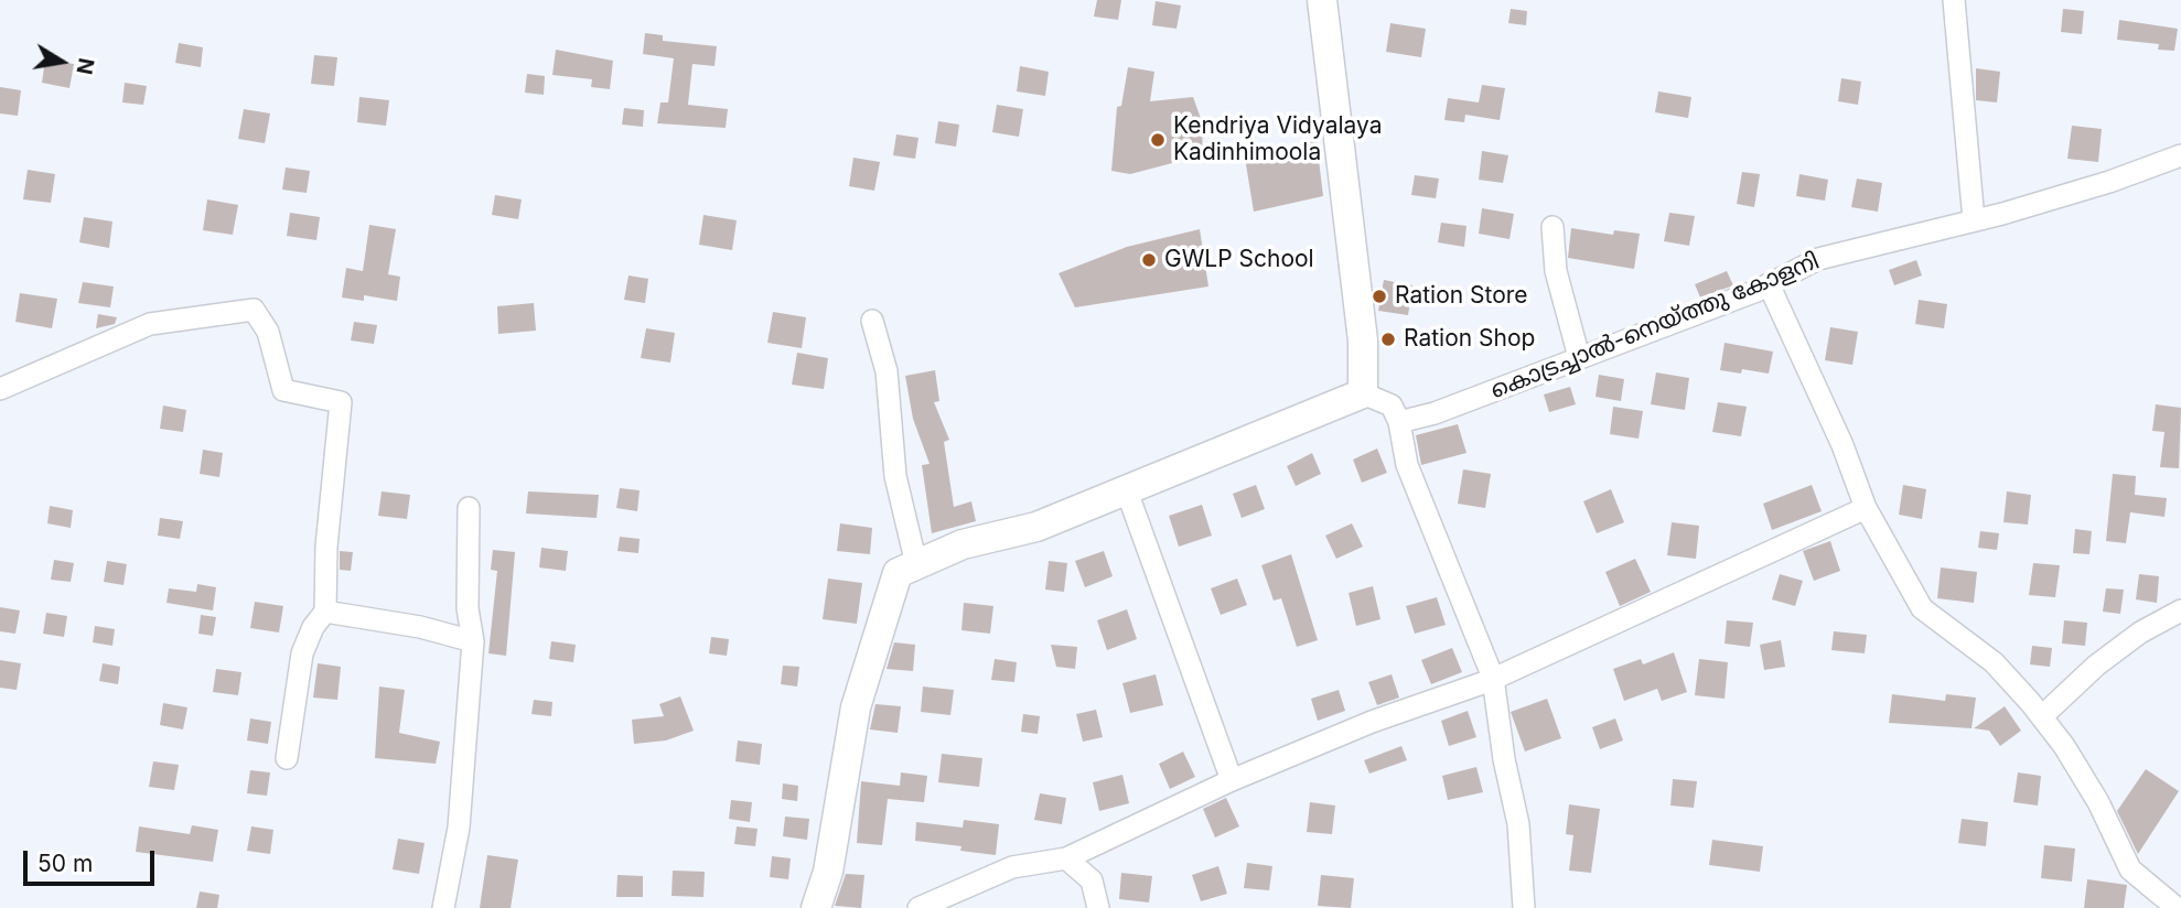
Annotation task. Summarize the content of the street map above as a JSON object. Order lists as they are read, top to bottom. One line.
{"streets":{"street":["കൊട്രച്ചാൽ-നെയ്ത്തു കോളനി"]},"places":["Kendriya Vidyalaya Kadinhimoola","GWLP School","Ration Store","Ration Shop"],"scale_bar":"50 m","north":"right"}
